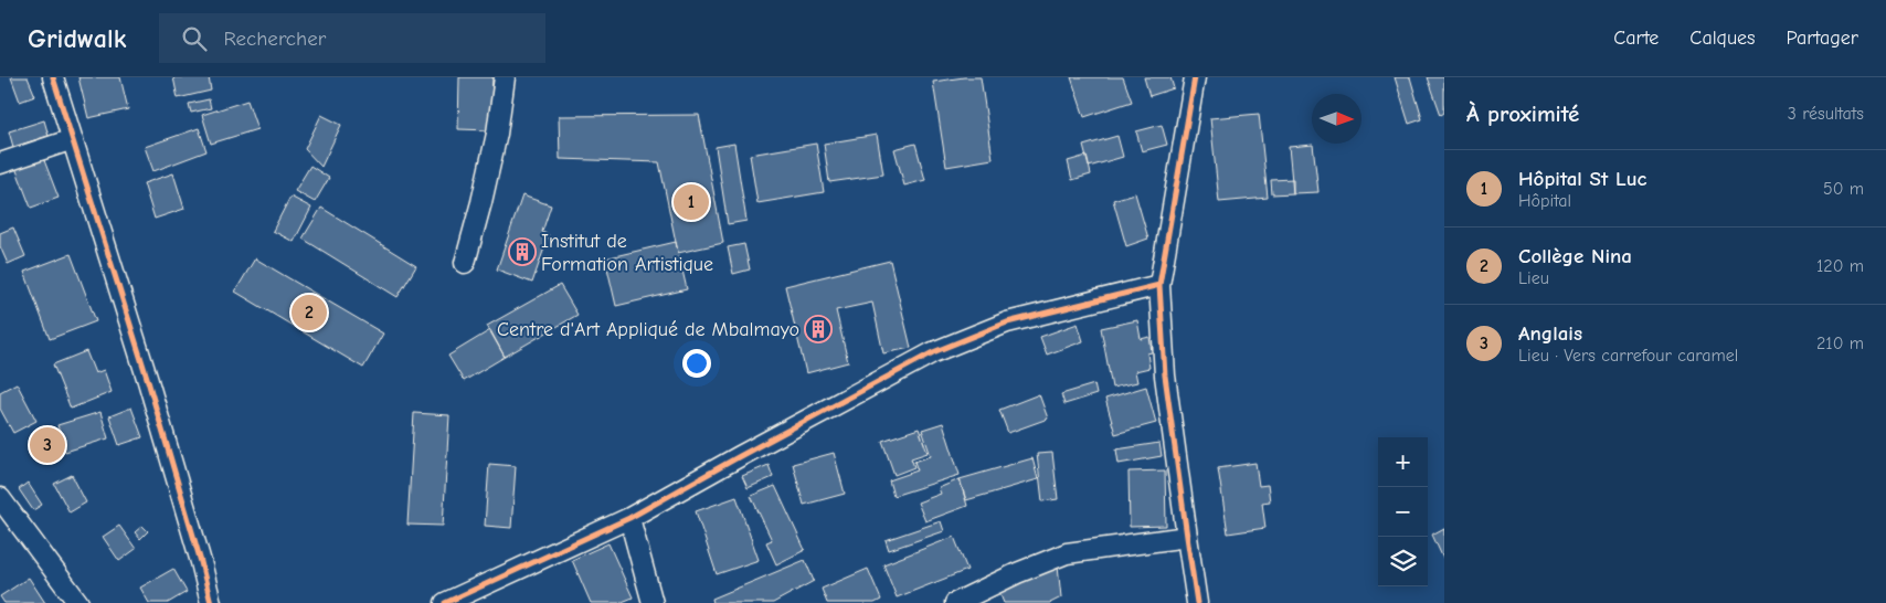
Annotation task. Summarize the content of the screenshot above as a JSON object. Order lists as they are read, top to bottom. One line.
{"places":{"building":["Institut de Formation Artistique","Centre d'Art Appliqué de Mbalmayo"]},"north":"right","page":{"header":"Gridwalk","search":"Rechercher","nav":["Carte","Calques","Partager"],"heading":["À proximité","3 résultats"],"list":[{"mark":"1","name":"Hôpital St Luc","note":"Hôpital","value":"50 m"},{"mark":"2","name":"Collège Nina","note":"Lieu","value":"120 m"},{"mark":"3","name":"Anglais","note":"Lieu · Vers carrefour caramel","value":"210 m"}],"pins":["1","2","3"],"map_buttons":["+","−"]}}
